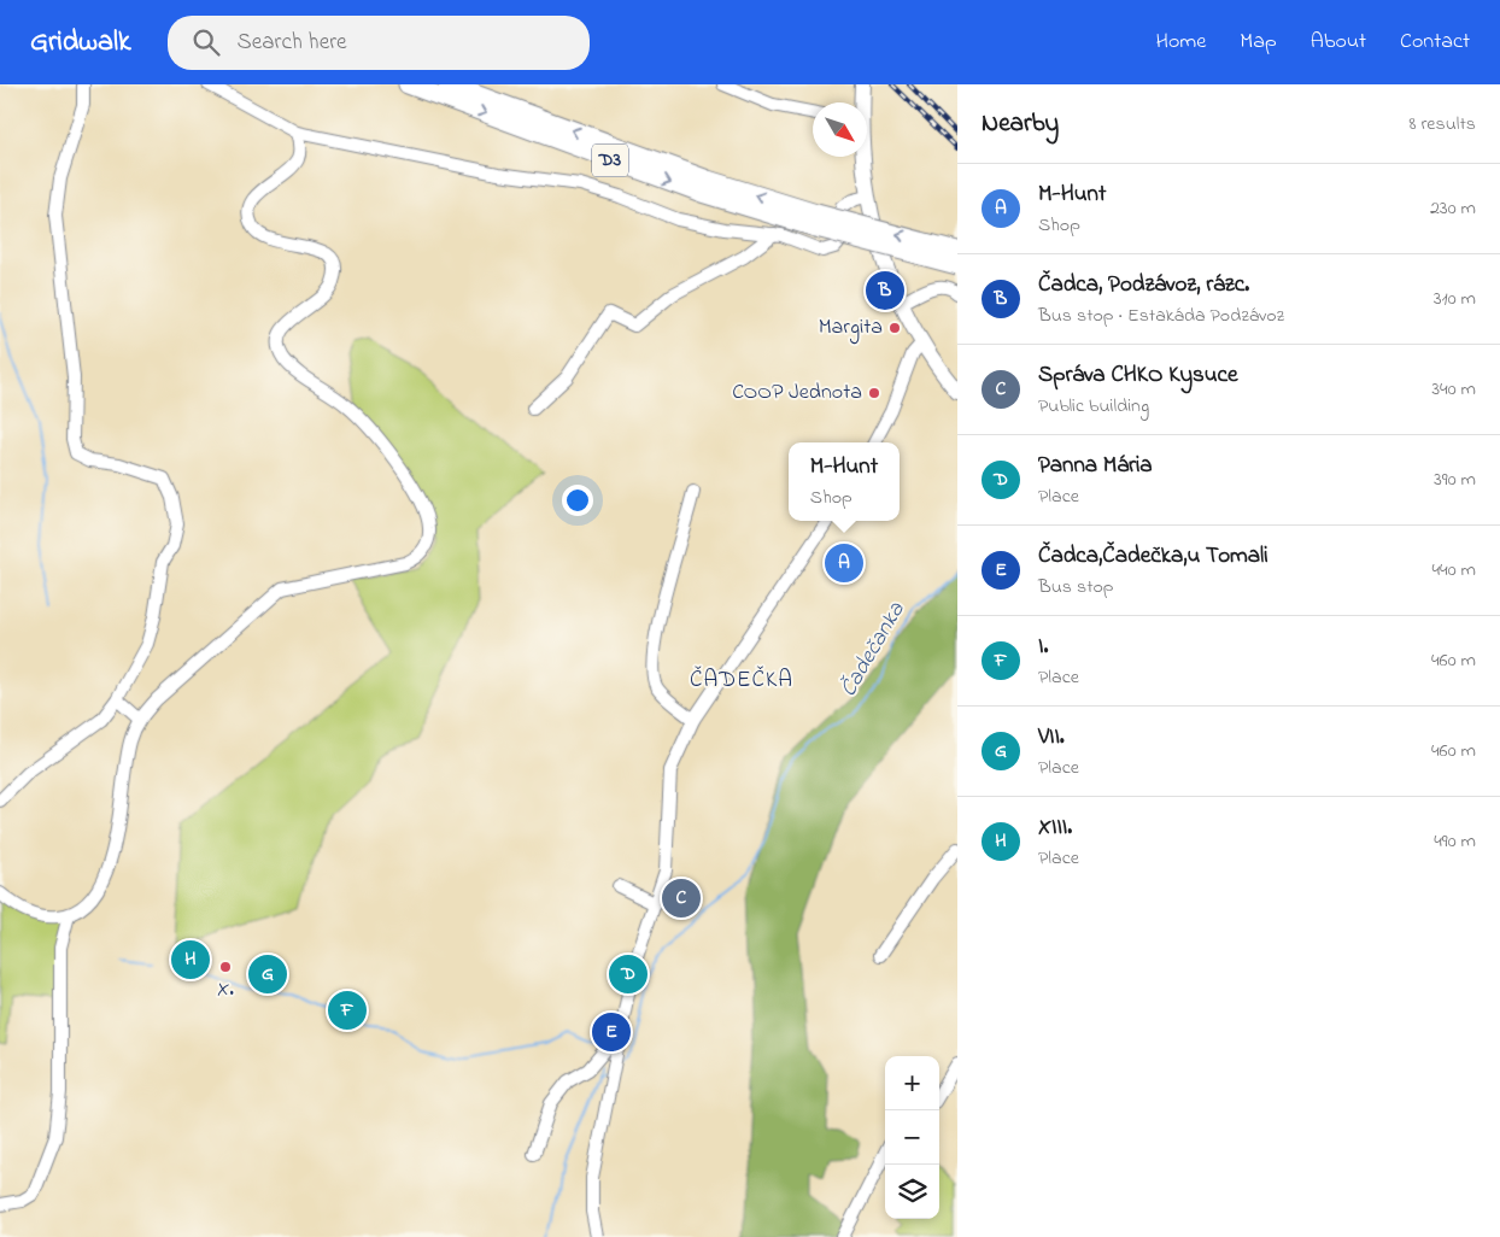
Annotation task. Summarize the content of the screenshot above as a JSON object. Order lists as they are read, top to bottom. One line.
{"streets":{"highway":["D3"]},"districts":["ČADEČKA"],"water":["Čadečanka"],"places":["Margita","COOP Jednota","X."],"north":"bottom right","page":{"header":"Gridwalk","search":"Search here","nav":["Home","Map","About","Contact"],"heading":["Nearby","8 results"],"list":[{"mark":"A","name":"M-Hunt","note":"Shop","value":"230 m"},{"mark":"B","name":"Čadca, Podzávoz, rázc.","note":"Bus stop · Estakáda Podzávoz","value":"310 m"},{"mark":"C","name":"Správa CHKO Kysuce","note":"Public building","value":"340 m"},{"mark":"D","name":"Panna Mária","note":"Place","value":"390 m"},{"mark":"E","name":"Čadca,Čadečka,u Tomali","note":"Bus stop","value":"440 m"},{"mark":"F","name":"I.","note":"Place","value":"460 m"},{"mark":"G","name":"VII.","note":"Place","value":"460 m"},{"mark":"H","name":"XIII.","note":"Place","value":"490 m"}],"pins":["B","A","C","H","D","G","F","E"],"popup":["M-Hunt","Shop"],"map_buttons":["+","−"]}}
